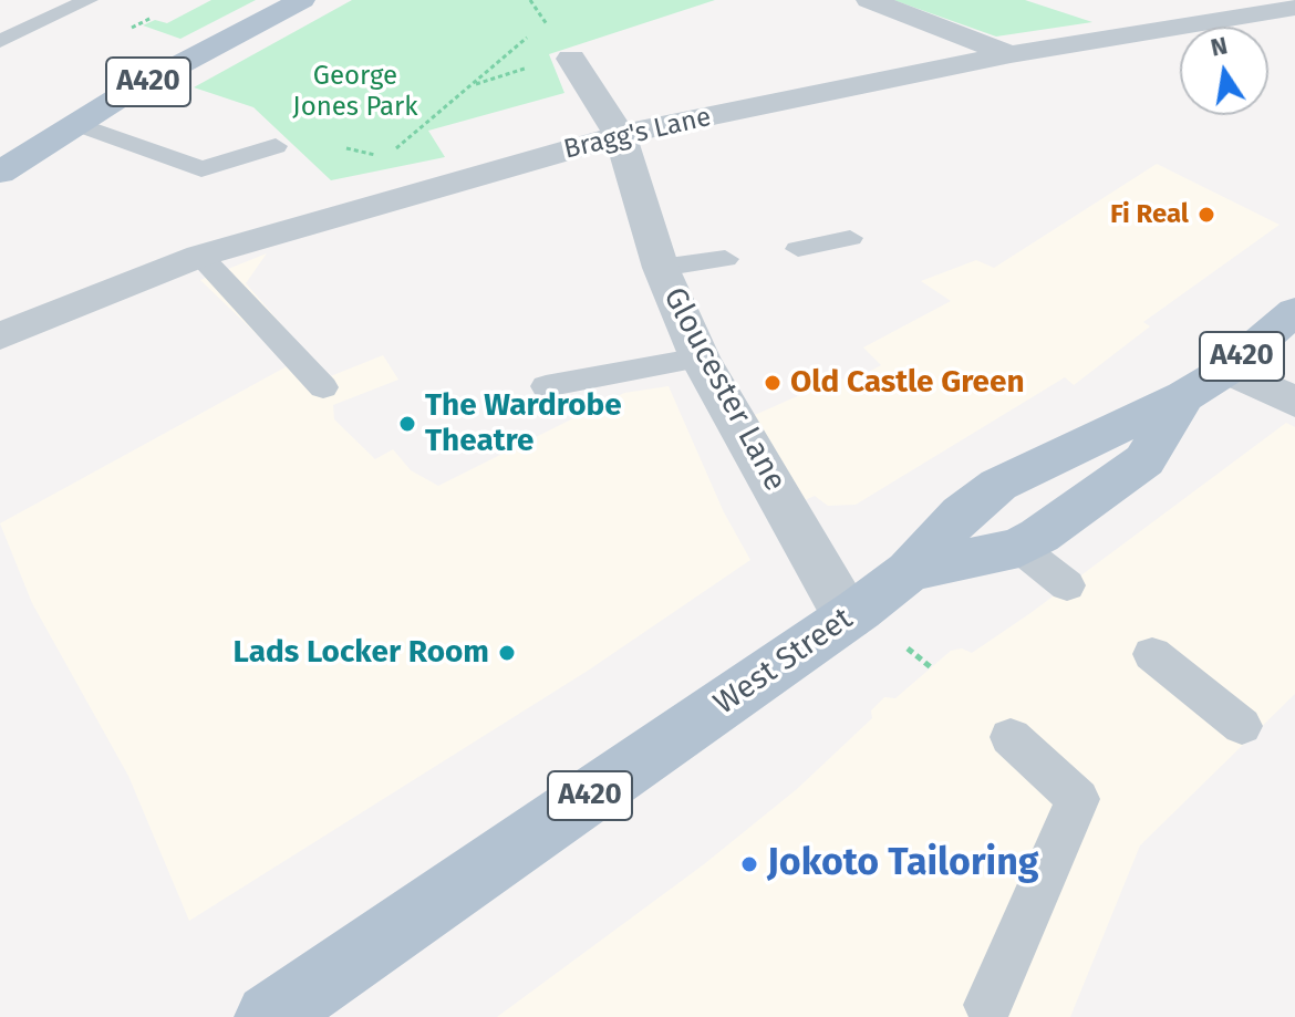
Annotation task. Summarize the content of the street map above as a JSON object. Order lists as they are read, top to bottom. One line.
{"streets":{"main road":["A420","West Street"],"street":["Bragg's Lane","Gloucester Lane"]},"crossings":[["Bragg's Lane","Gloucester Lane"],["Gloucester Lane","West Street"]],"parks":["George Jones Park"],"places":["Fi Real","Old Castle Green","The Wardrobe Theatre","Lads Locker Room","Jokoto Tailoring"],"north":"top"}
